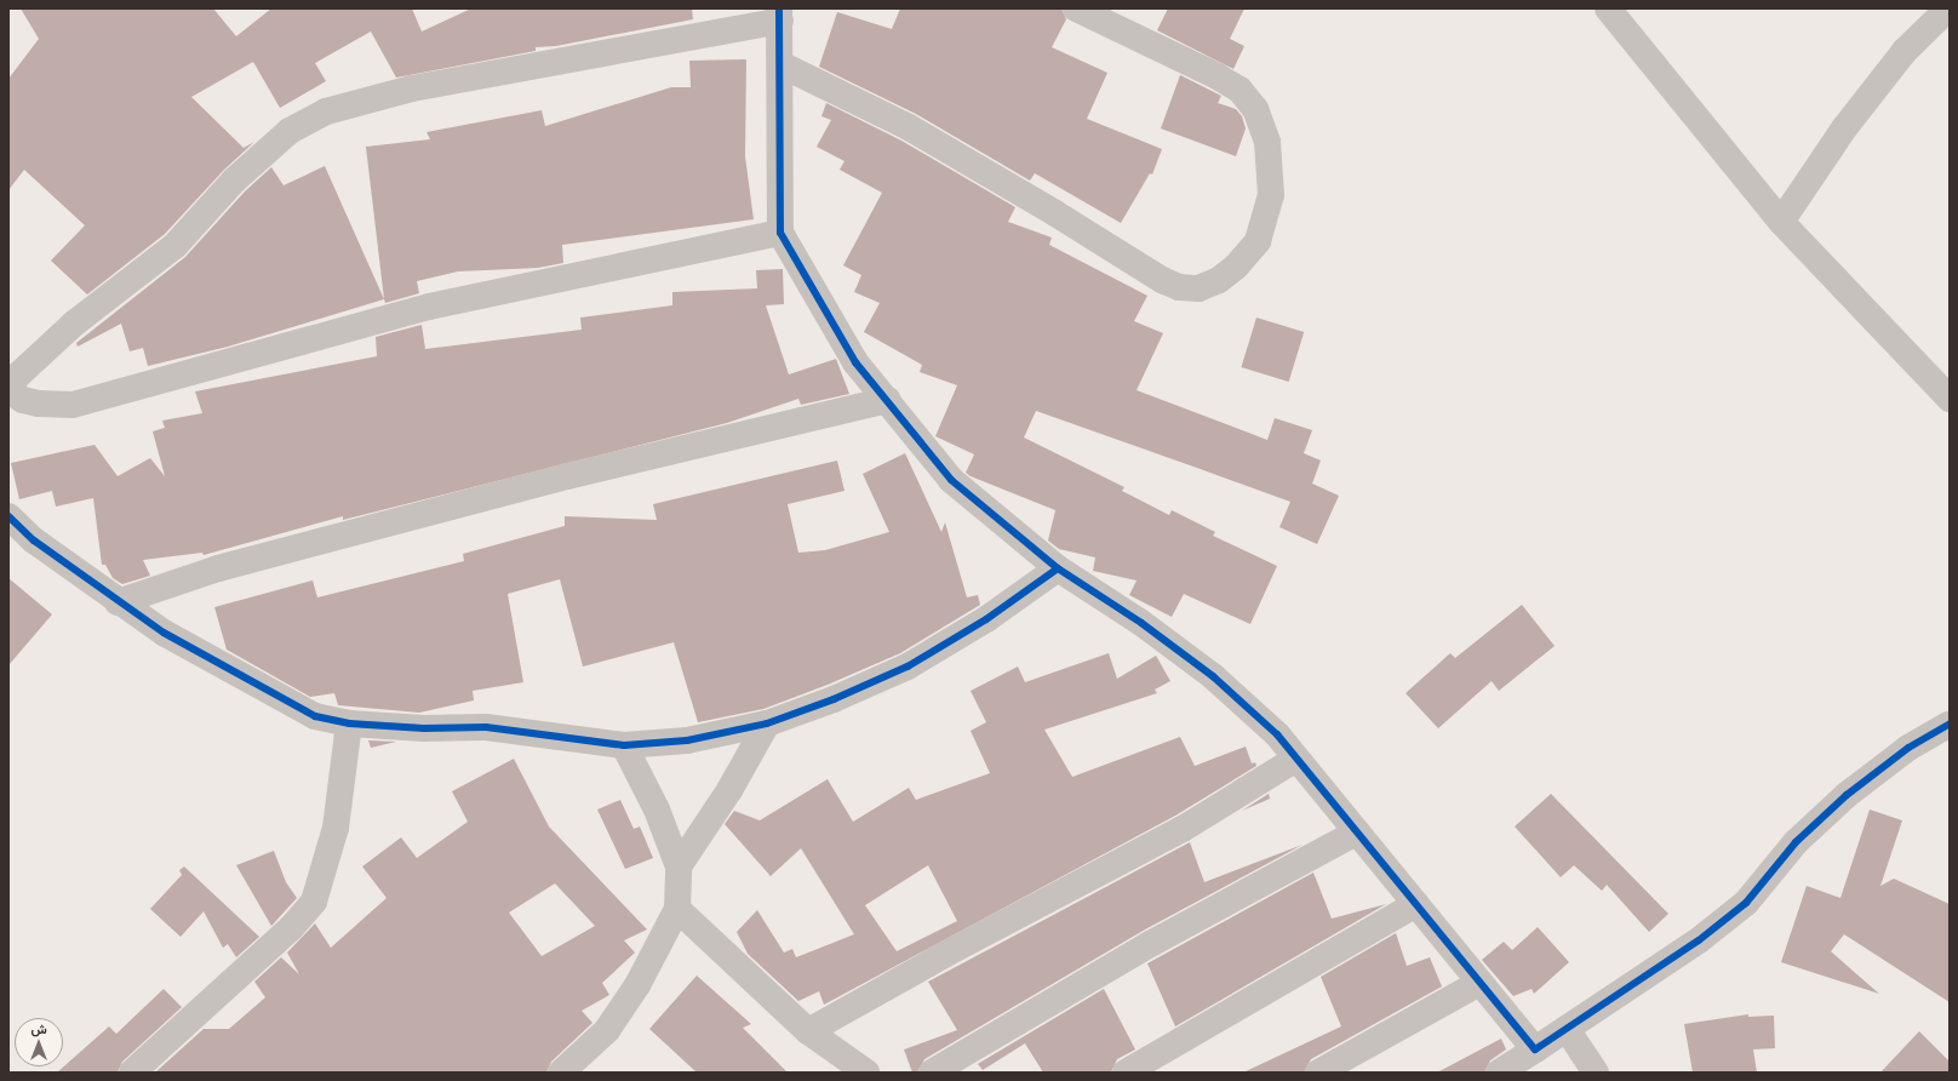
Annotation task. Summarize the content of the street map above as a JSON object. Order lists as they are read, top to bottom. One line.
{"north":"top"}
